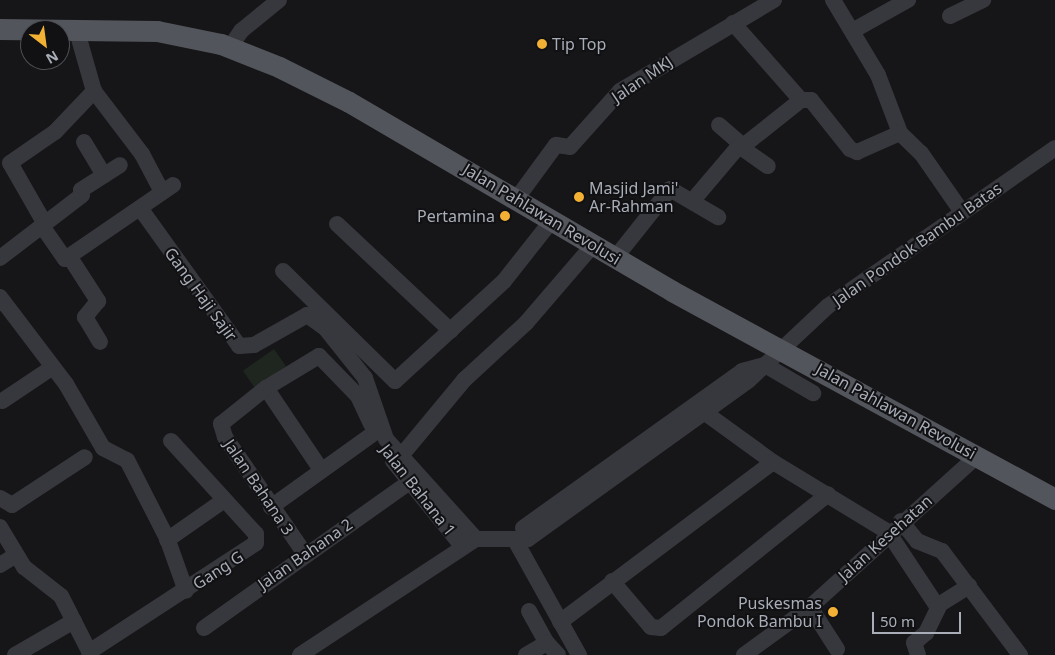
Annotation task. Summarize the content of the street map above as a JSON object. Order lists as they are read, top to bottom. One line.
{"streets":{"main road":["Jalan Pahlawan Revolusi"],"street":["Jalan MKJ","Jalan Pondok Bambu Batas","Gang Haji Sajir","Jalan Bahana 3","Jalan Bahana 1","Jalan Kesehatan","Jalan Bahana 2","Gang G"]},"crossings":[["Jalan MKJ","Jalan Pahlawan Revolusi"],["Jalan Pahlawan Revolusi","Jalan Pondok Bambu Batas"],["Jalan Pahlawan Revolusi","Jalan Kesehatan"],["Gang Haji Sajir","Jalan Bahana 1"],["Jalan Bahana 3","Jalan Bahana 1"],["Jalan Bahana 3","Jalan Bahana 2"],["Jalan Bahana 1","Jalan Bahana 2"]],"places":["Tip Top","Masjid Jami' Ar-Rahman","Pertamina","Puskesmas Pondok Bambu I"],"scale_bar":"50 m","north":"bottom right"}
